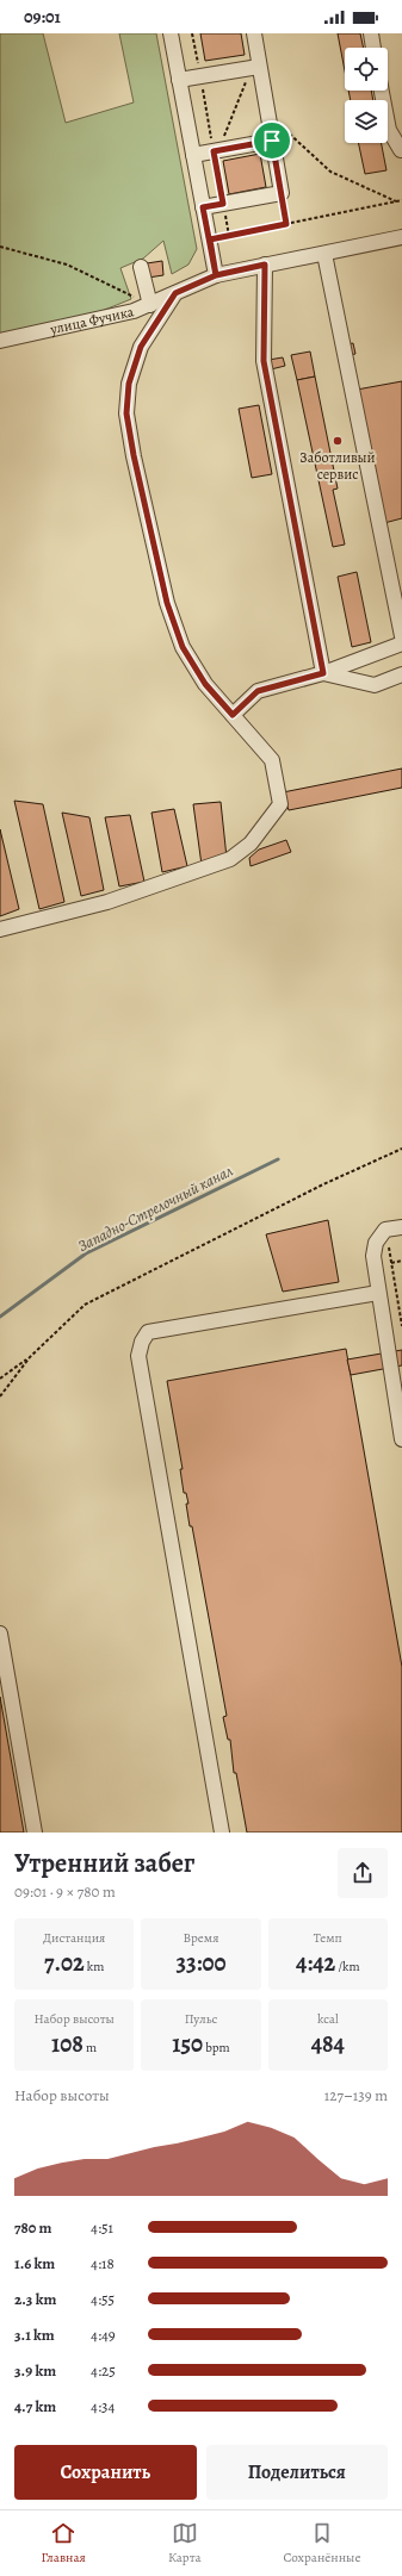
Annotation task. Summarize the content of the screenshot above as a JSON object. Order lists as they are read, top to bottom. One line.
{"streets":{"street":["улица Фучика"]},"water":["Западно-Стрелочный канал"],"places":["Заботливый сервис"],"page":{"status":"09:01","heading":["Утренний забег","09:01 · 9 × 780 m"],"stats":[["Дистанция","7.02 km"],["Время","33:00"],["Темп","4:42 /km"],["Набор высоты","108 m"],["Пульс","150 bpm"],["kcal","484"]],"chart":["Набор высоты","127–139 m"],"list":[{"name":"780 m","note":"4:51"},{"name":"1.6 km","note":"4:18"},{"name":"2.3 km","note":"4:55"},{"name":"3.1 km","note":"4:49"},{"name":"3.9 km","note":"4:25"},{"name":"4.7 km","note":"4:34"}],"buttons":["Сохранить","Поделиться"],"tabs":["Главная","Карта","Сохранённые"]}}
